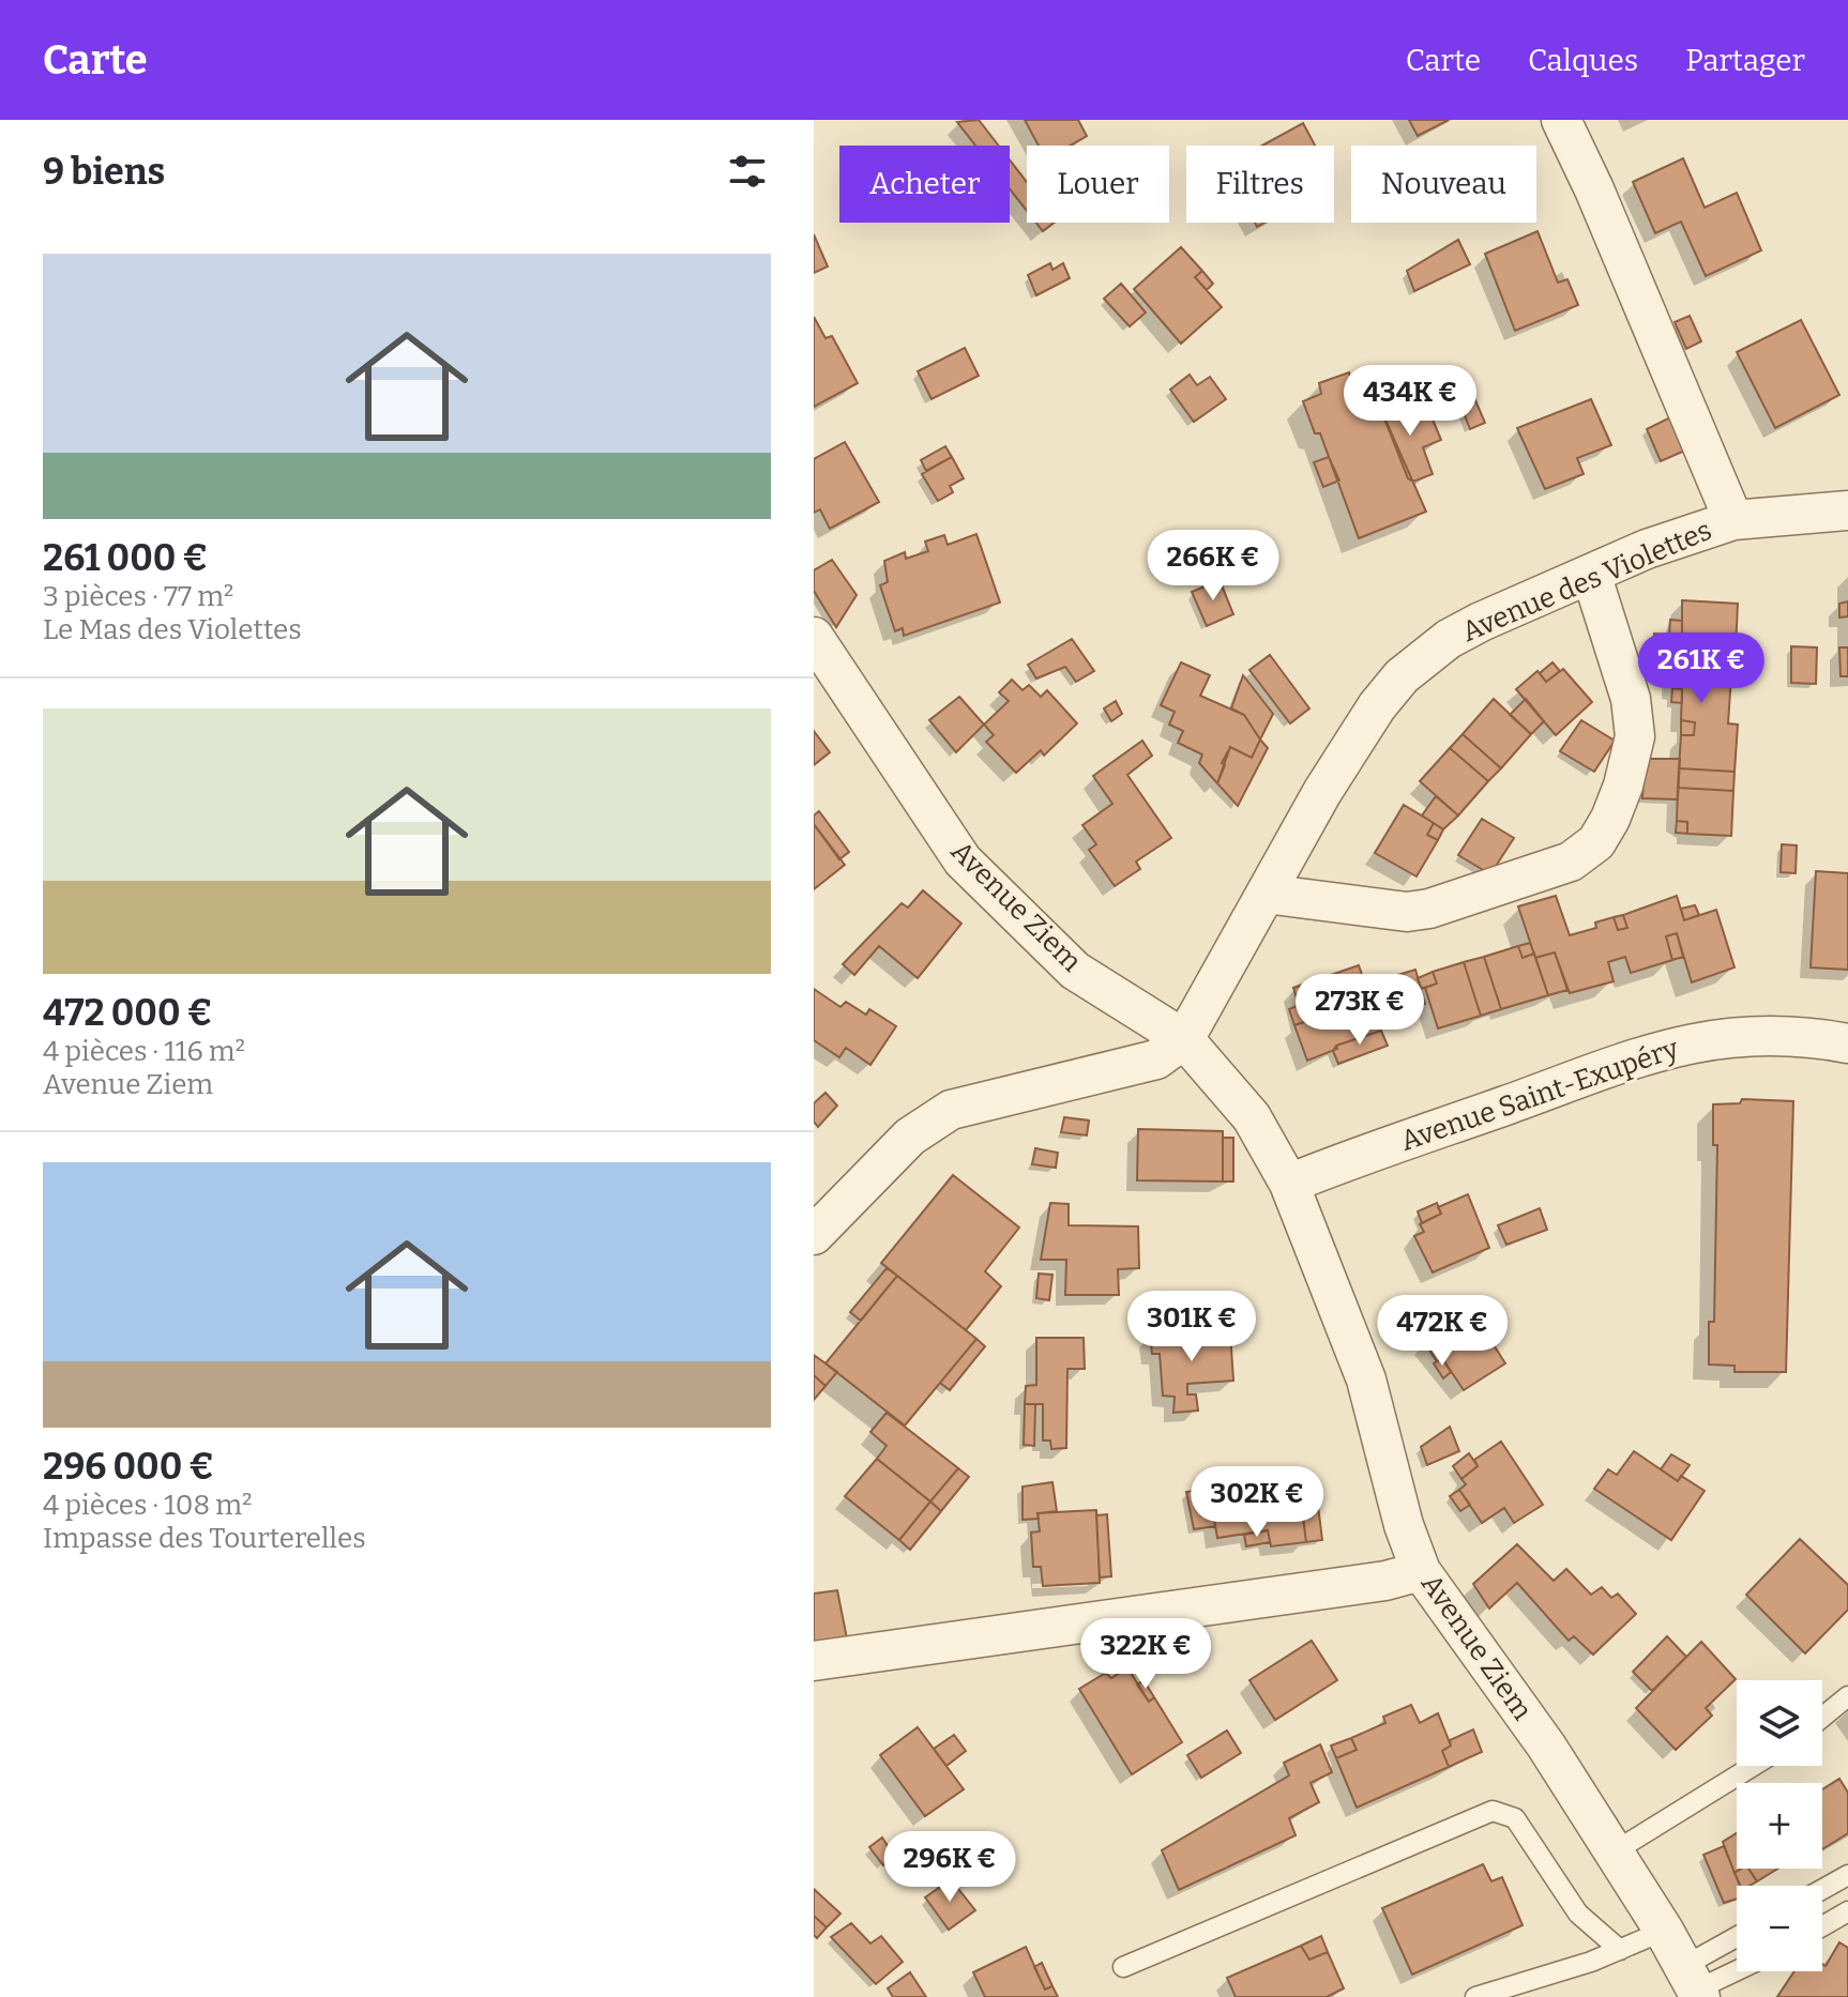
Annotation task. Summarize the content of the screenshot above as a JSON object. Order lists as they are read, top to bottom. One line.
{"streets":{"street":["Avenue des Violettes","Avenue Ziem","Avenue Saint-Exupéry"]},"crossings":[["Avenue des Violettes","Avenue Ziem"],["Avenue Ziem","Avenue Saint-Exupéry"]],"page":{"header":"Carte","nav":["Carte","Calques","Partager"],"heading":"9 biens","chip":["Acheter","Louer","Filtres","Nouveau"],"list":[{"name":"261 000 €","note":"3 pièces · 77 m² · Le Mas des Violettes"},{"name":"472 000 €","note":"4 pièces · 116 m² · Avenue Ziem"},{"name":"296 000 €","note":"4 pièces · 108 m² · Impasse des Tourterelles"}],"price":["434K €","266K €","261K €","273K €","301K €","472K €","302K €","322K €","296K €"],"map_buttons":["+","−"]}}
